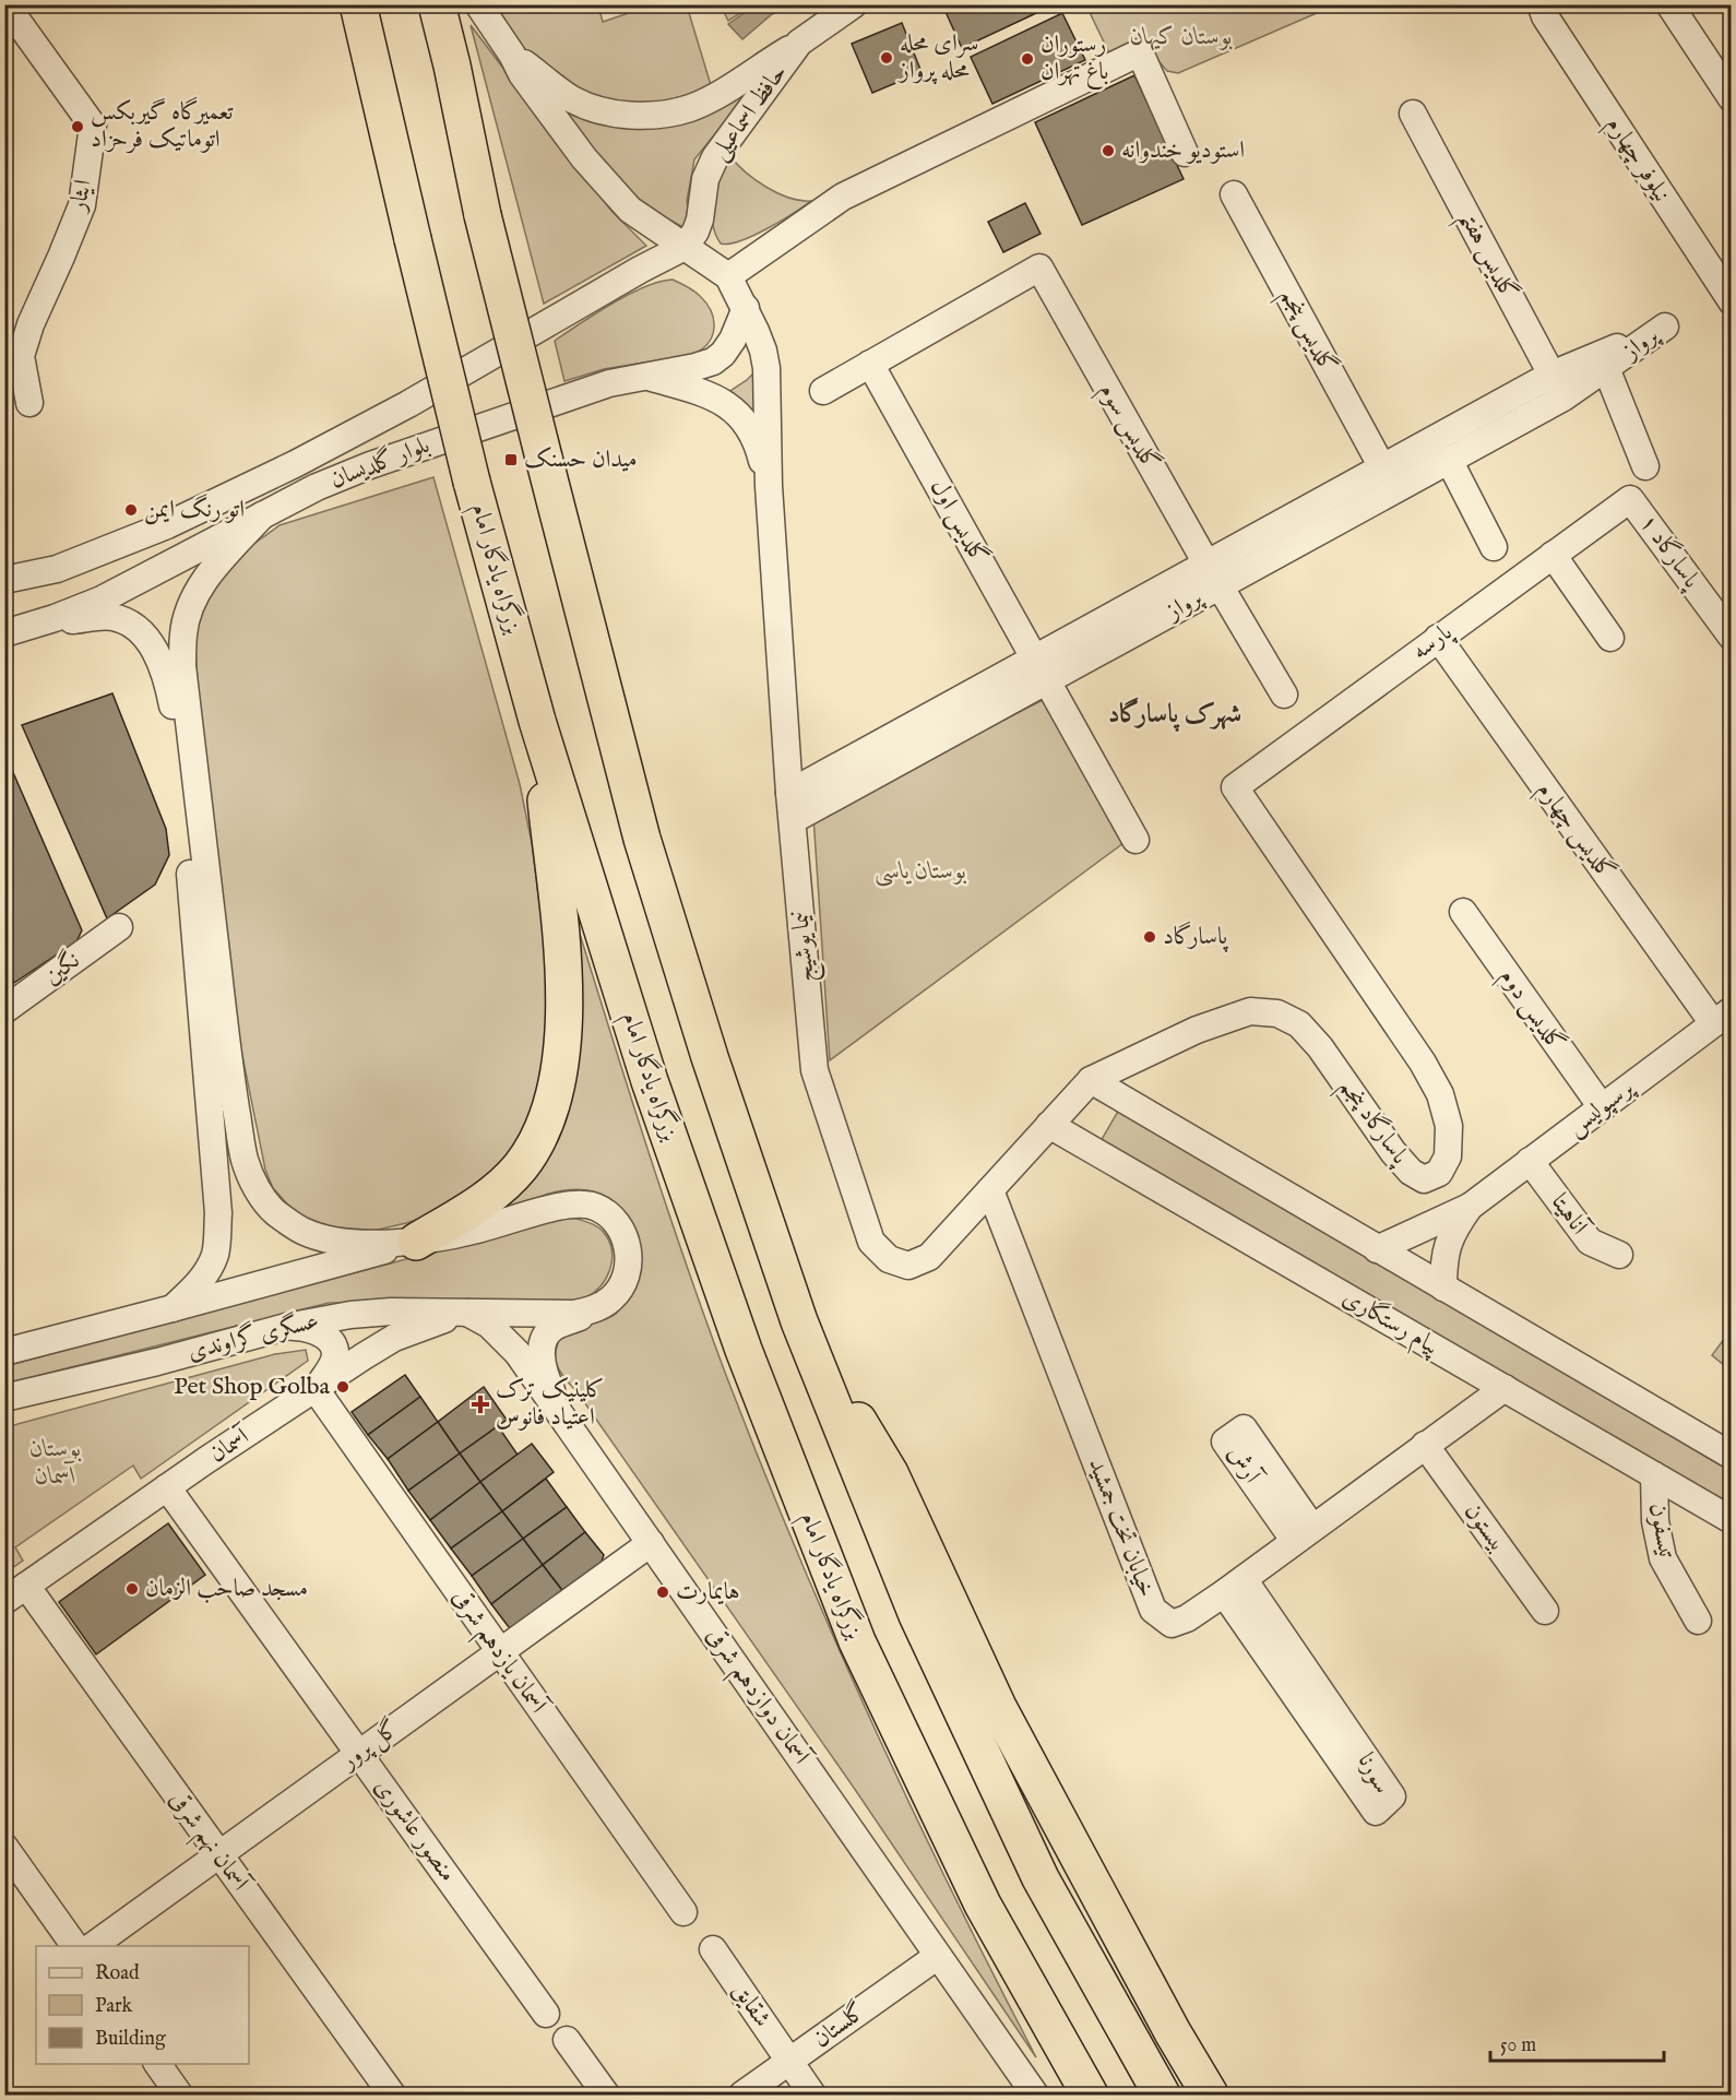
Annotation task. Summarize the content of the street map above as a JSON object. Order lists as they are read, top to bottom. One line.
{"streets":{"highway":["بزرگراه یادگار امام"],"street":["حافظ اسماعیلی","نیلوفر چهارم","ایثار","گلدیس هفتم","گلدیس پنجم","پرواز","گلدیس سوم","بلوار گلدیسان","گلدیس اول","پاسارگاد ۱","پارسه","گلدیس چهارم","نیما یوشیج","نگین","گلدیس دوم","پرسپولیس","پاسارگاد پنجم","آناهیتا","پیام رستگاری","عسگری گراوندی","آسمان","خیابان تخت جمشید","بیستون","تیسفون","آسمان یازدهم شرقی","آسمان دوازدهم شرقی","گل پرور","سورنا","منصور عاشوری","آسمان نهم شرقی","شقایق","گلستان"]},"crossings":[["حافظ اسماعیلی","بلوار گلدیسان"],["گلدیس هفتم","پرواز"],["گلدیس پنجم","پرواز"],["پرواز","گلدیس سوم"],["پرواز","گلدیس اول"],["پرواز","نیما یوشیج"],["گلدیس سوم","گلدیس اول"],["پاسارگاد ۱","پارسه"],["پارسه","گلدیس چهارم"],["پارسه","پاسارگاد پنجم"],["گلدیس چهارم","پرسپولیس"],["نیما یوشیج","پاسارگاد پنجم"],["نیما یوشیج","پیام رستگاری"],["نیما یوشیج","خیابان تخت جمشید"],["گلدیس دوم","پرسپولیس"],["پرسپولیس","آناهیتا"],["پیام رستگاری","خیابان تخت جمشید"],["پیام رستگاری","تیسفون"],["عسگری گراوندی","آسمان"],["عسگری گراوندی","آسمان دوازدهم شرقی"],["آسمان","آسمان یازدهم شرقی"],["آسمان","آسمان دوازدهم شرقی"],["آسمان","منصور عاشوری"],["آسمان","آسمان نهم شرقی"],["خیابان تخت جمشید","بیستون"],["خیابان تخت جمشید","سورنا"],["آسمان یازدهم شرقی","گل پرور"],["آسمان دوازدهم شرقی","گل پرور"],["آسمان دوازدهم شرقی","گلستان"],["گل پرور","منصور عاشوری"],["گل پرور","آسمان نهم شرقی"],["شقایق","گلستان"]],"districts":["شهرک پاسارگاد"],"parks":["بوستان کیهان","بوستان یاسی","بوستان آسمان"],"places":{"other":["سرای محله محله پرواز","رستوران باغ تهران","تعمیرگاه گیربکس اتوماتیک فرحزاد","استودیو خندوانه","اتو رنگ ایمن","پاسارگاد","Pet Shop Golba","مسجد صاحب الزمان","هایمارت"],"transit":["میدان حسنک"],"health":["کلینیک ترک اعتیاد فانوس"]},"legend":["Road","Park","Building"],"scale_bar":"50 m"}
